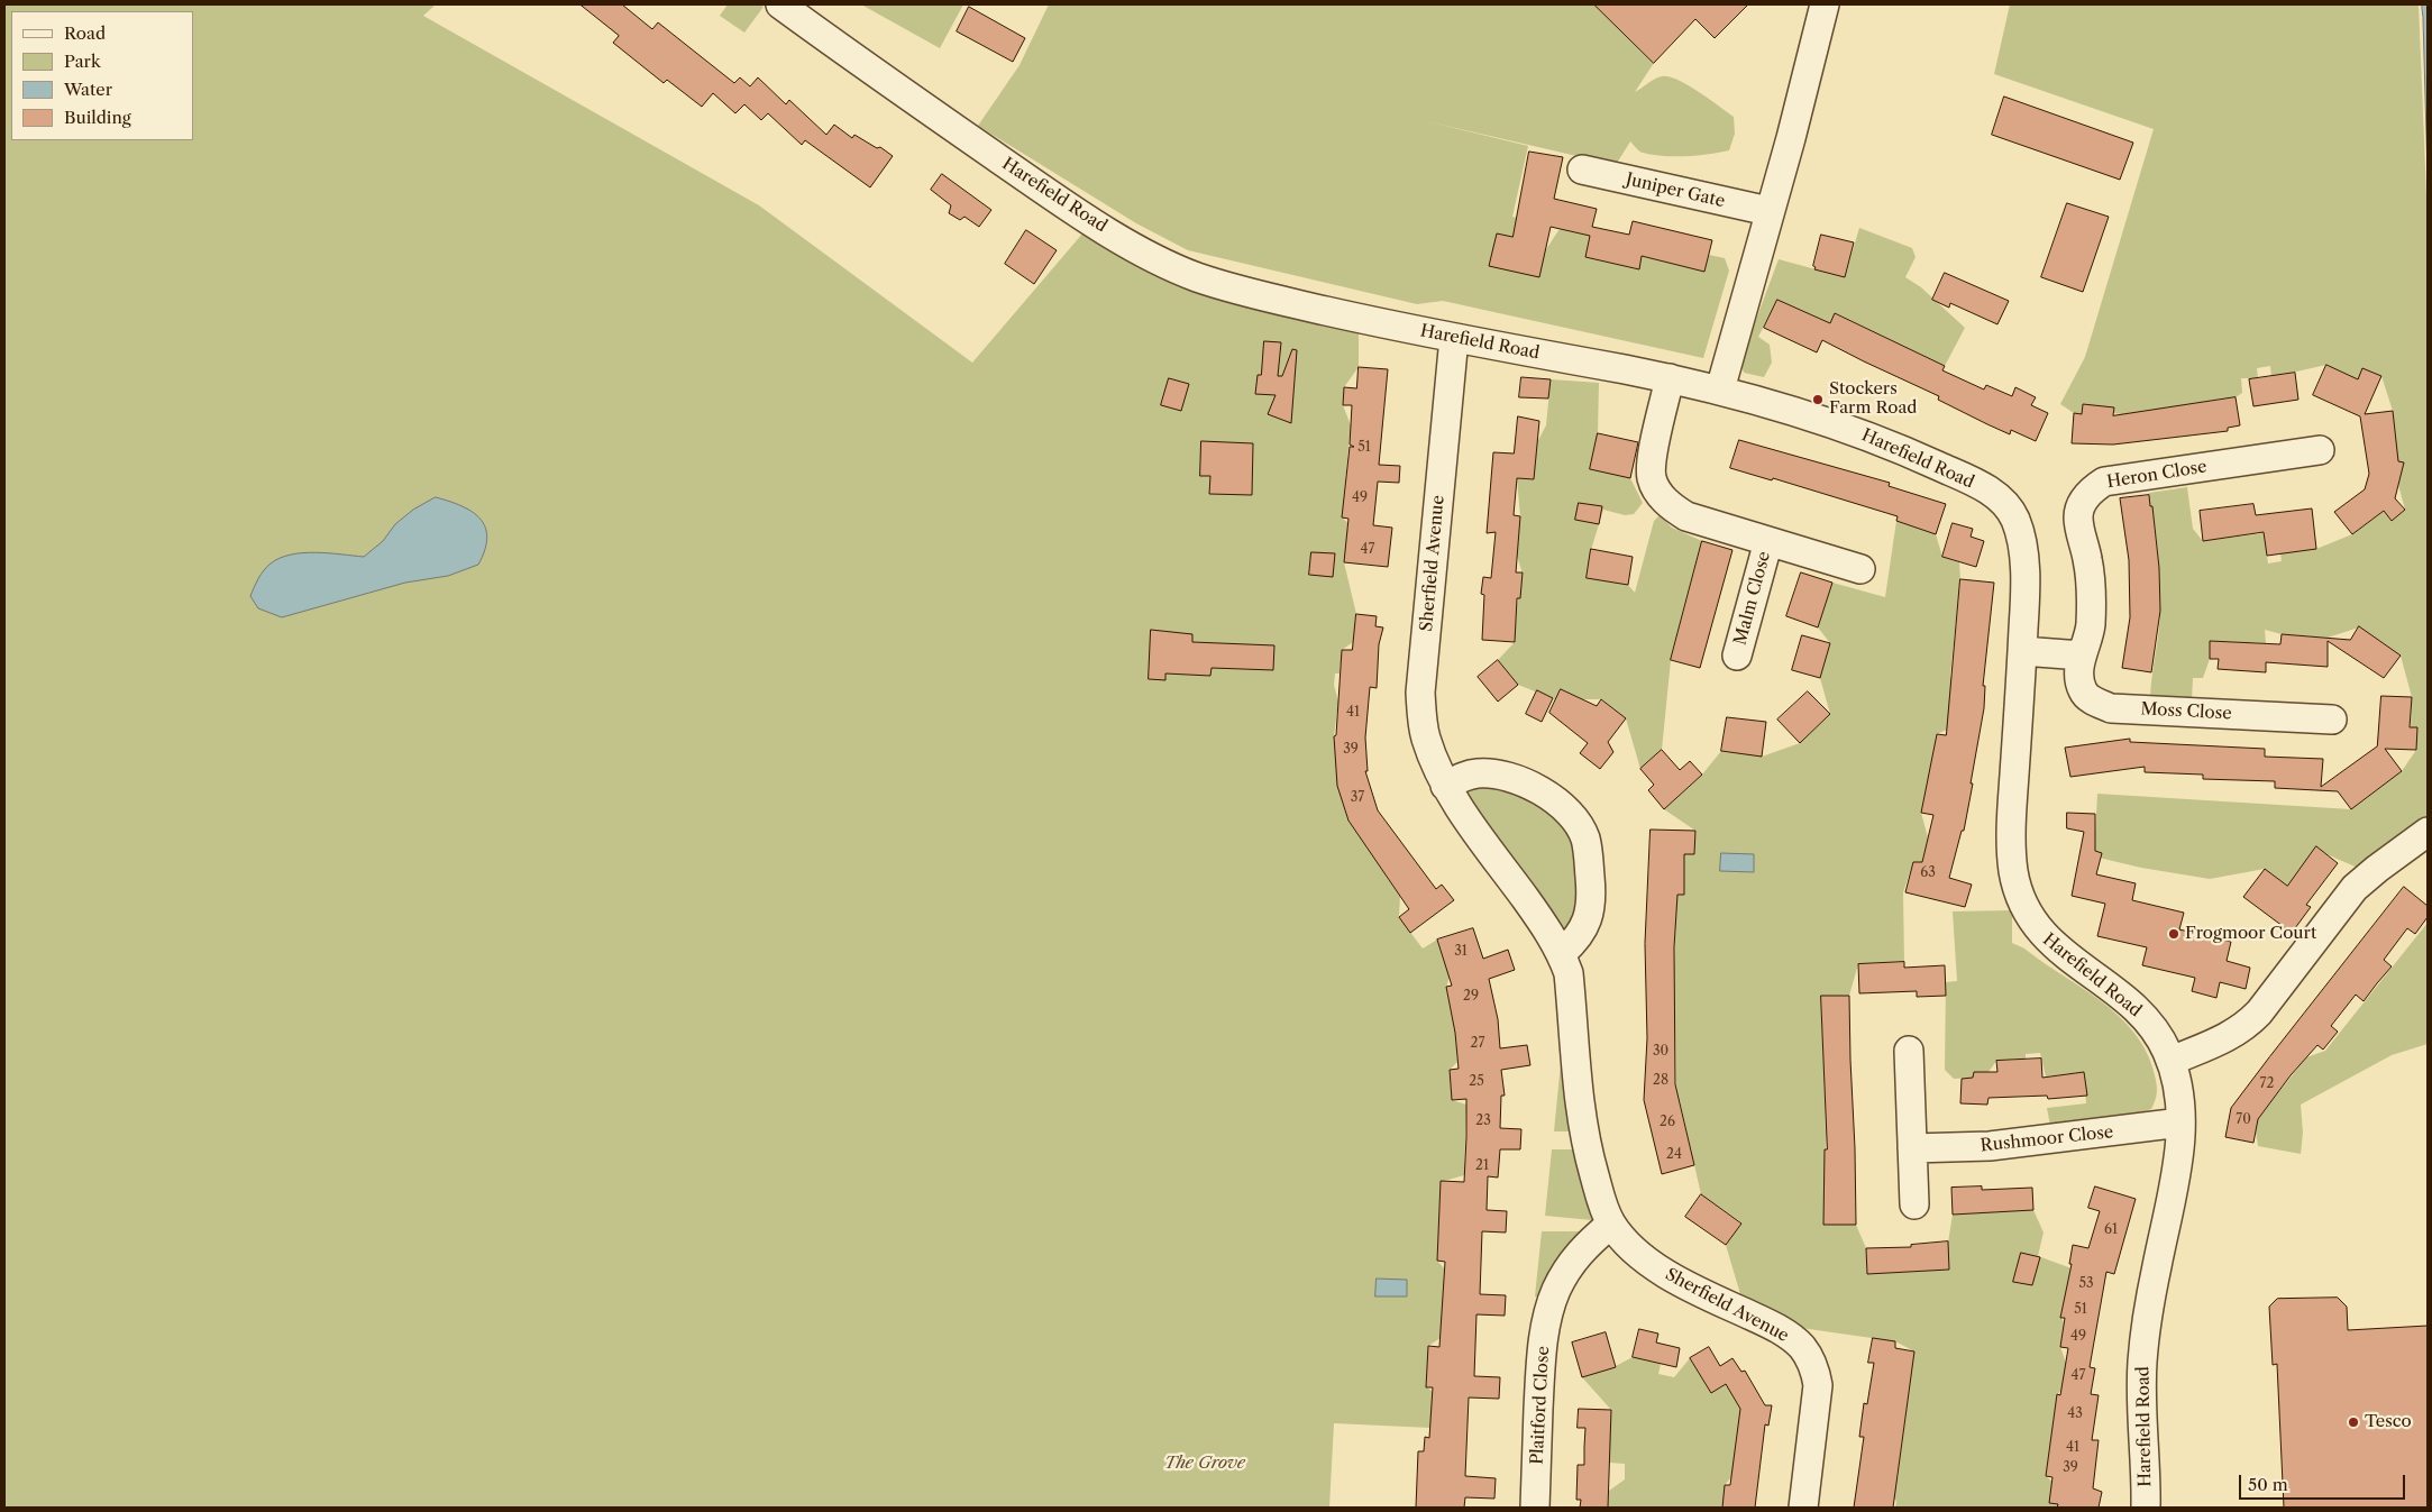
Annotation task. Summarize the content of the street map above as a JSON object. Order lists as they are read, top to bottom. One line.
{"streets":{"street":["Juniper Gate","Harefield Road","Heron Close","Sherfield Avenue","Malm Close","Moss Close","Rushmoor Close","Plaitford Close"]},"crossings":[["Harefield Road","Sherfield Avenue"],["Harefield Road","Malm Close"],["Harefield Road","Rushmoor Close"],["Heron Close","Moss Close"],["Sherfield Avenue","Plaitford Close"]],"parks":["The Grove"],"places":["Stockers Farm Road","Frogmoor Court","Tesco"],"house_numbers":["51","49","47","41","39","37","63","31","29","27","30","28","25","72","70","23","26","24","21","61","53","51","49","47","43","41","39"],"legend":["Road","Park","Water","Building"],"scale_bar":"50 m"}
